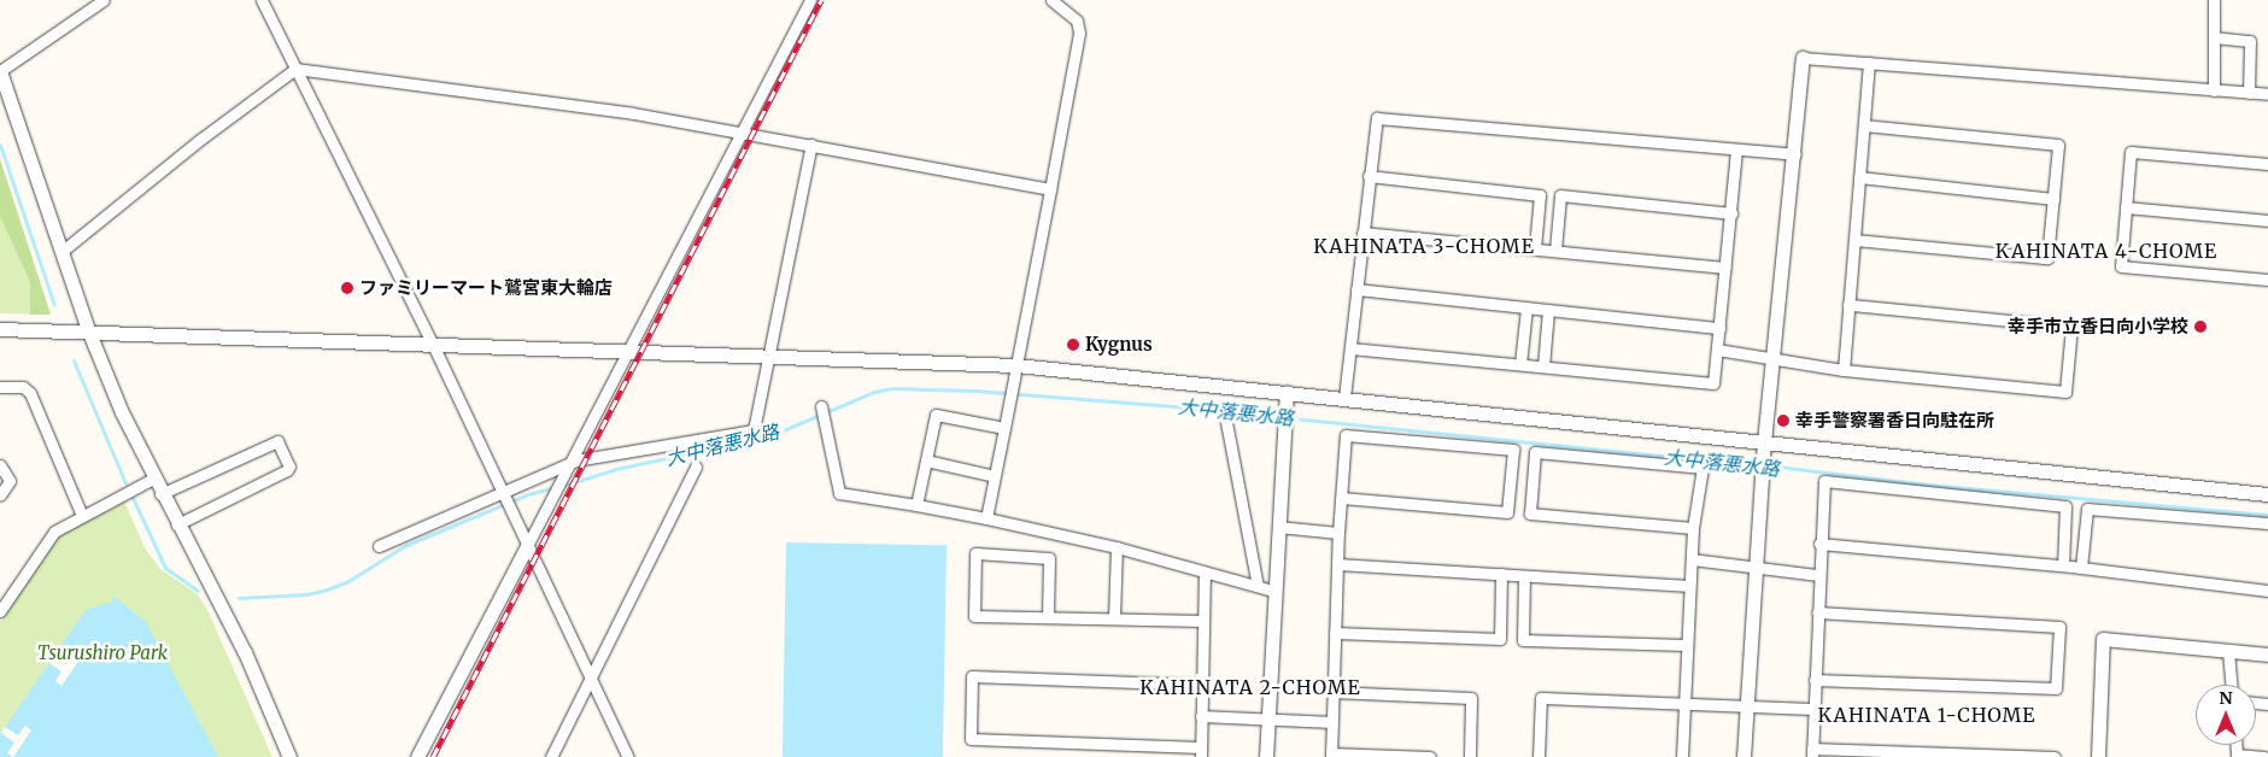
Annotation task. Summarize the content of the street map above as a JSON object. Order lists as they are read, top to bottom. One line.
{"districts":["KAHINATA 3-CHOME","KAHINATA 4-CHOME","KAHINATA 2-CHOME","KAHINATA 1-CHOME"],"water":["大中落悪水路"],"parks":["Tsurushiro Park"],"places":["ファミリーマート鷲宮東大輪店","幸手市立香日向小学校","Kygnus","幸手警察署香日向駐在所"],"north":"top"}
